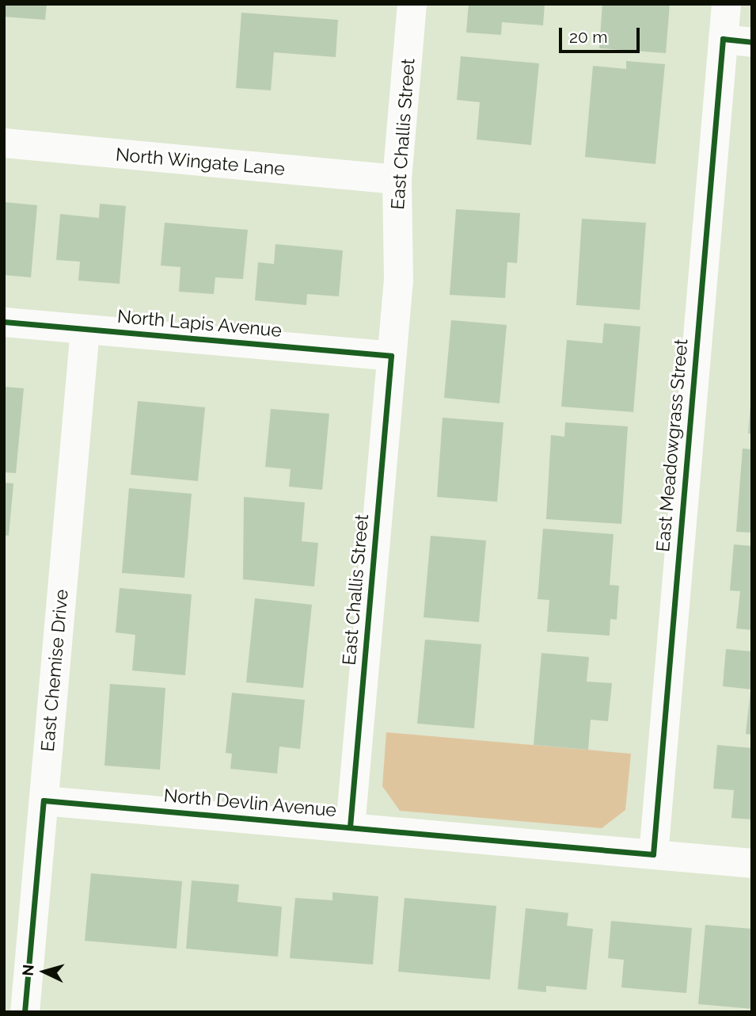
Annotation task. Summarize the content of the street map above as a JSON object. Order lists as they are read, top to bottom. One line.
{"streets":{"street":["East Challis Street","North Wingate Lane","North Lapis Avenue","East Meadowgrass Street","East Chemise Drive","North Devlin Avenue"]},"crossings":[["East Challis Street","North Wingate Lane"],["East Challis Street","North Lapis Avenue"],["East Challis Street","North Devlin Avenue"],["North Lapis Avenue","East Chemise Drive"],["East Meadowgrass Street","North Devlin Avenue"],["East Chemise Drive","North Devlin Avenue"]],"scale_bar":"20 m","north":"left"}
